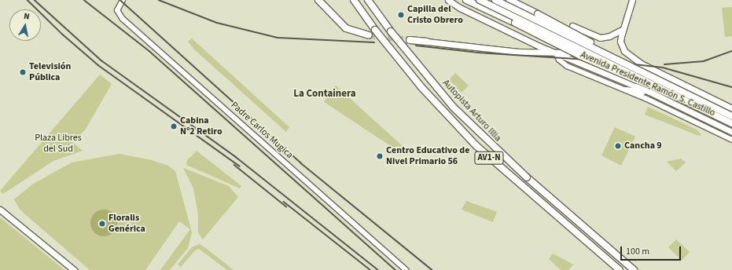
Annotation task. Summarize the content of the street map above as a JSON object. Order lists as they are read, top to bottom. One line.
{"streets":{"highway":["Autopista Arturo Illia","AV1-N"],"main road":["Avenida Presidente Ramón S. Castillo"],"street":["Padre Carlos Mugica"]},"districts":["La Containera"],"parks":["Plaza Libres del Sud"],"places":["Capilla del Cristo Obrero","Televisión Pública","Cabina N°2 Retiro","Cancha 9","Centro Educativo de Nivel Primario 56","Floralis Genérica"],"scale_bar":"100 m","north":"top"}
